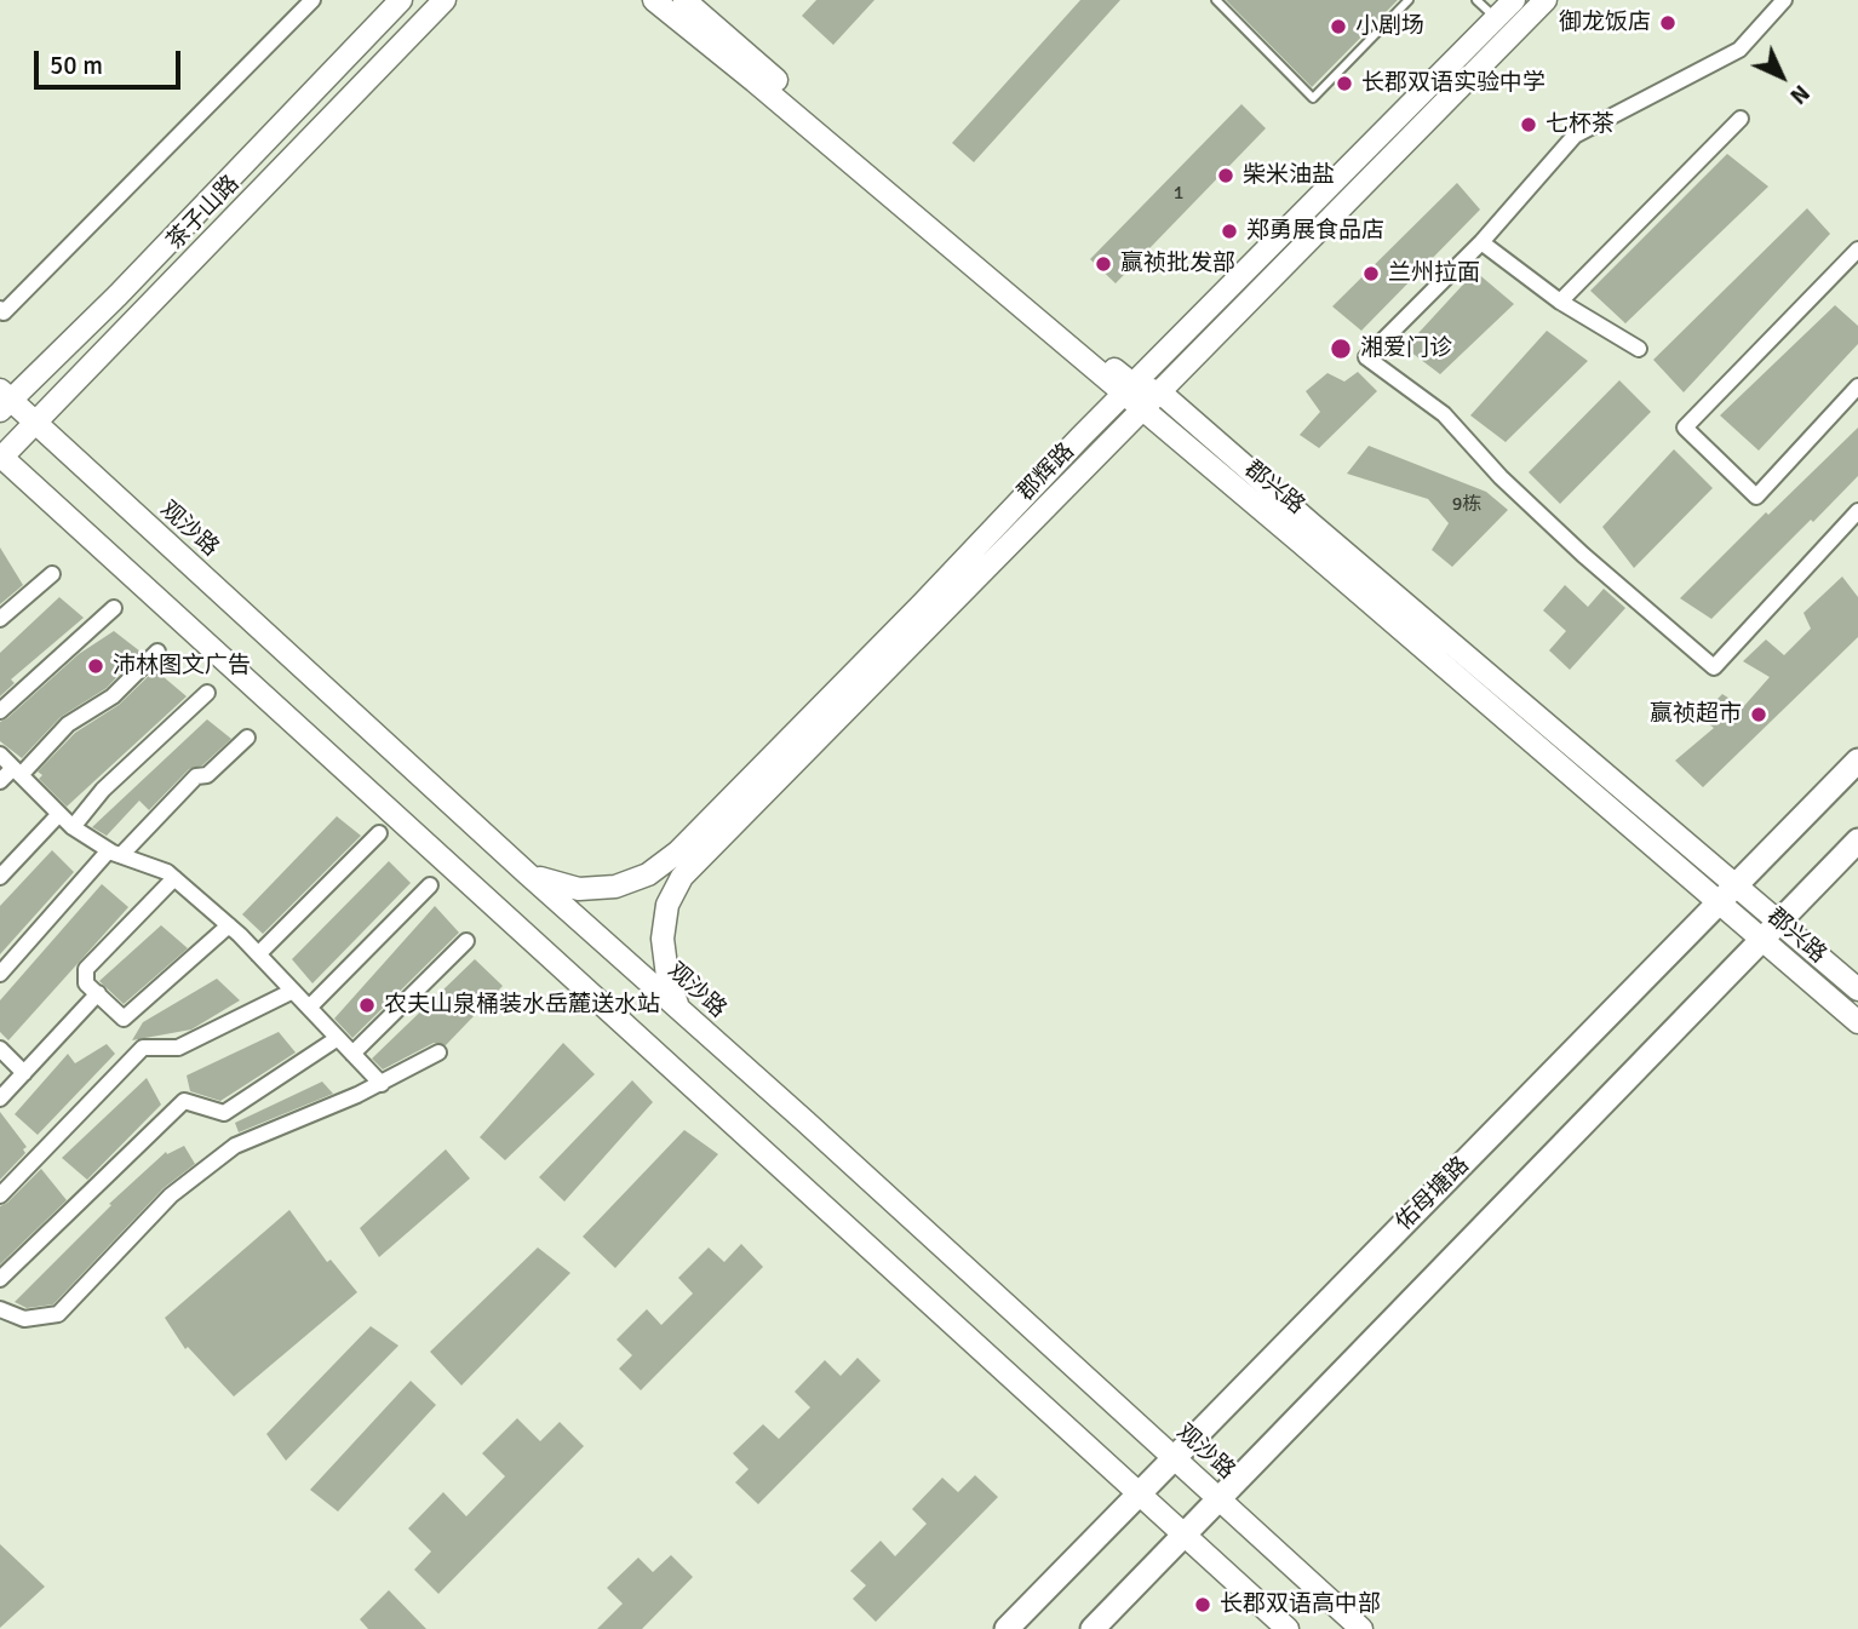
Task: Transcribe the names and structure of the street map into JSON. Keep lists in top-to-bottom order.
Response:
{
  "streets": {
    "main road": [
      "茶子山路",
      "郡辉路",
      "郡兴路",
      "观沙路",
      "佑母塘路"
    ]
  },
  "crossings": [
    ["茶子山路", "观沙路"],
    ["郡辉路", "郡兴路"],
    ["郡辉路", "观沙路"],
    ["郡兴路", "佑母塘路"],
    ["观沙路", "佑母塘路"]
  ],
  "places": [
    "御龙饭店",
    "小剧场",
    "长郡双语实验中学",
    "七杯茶",
    "柴米油盐",
    "郑勇展食品店",
    "赢祯批发部",
    "兰州拉面",
    "湘爱门诊",
    "沛林图文广告",
    "赢祯超市",
    "农夫山泉桶装水岳麓送水站",
    "长郡双语高中部"
  ],
  "house_numbers": ["1", "9栋"],
  "scale_bar": "50 m",
  "north": "bottom right"
}
